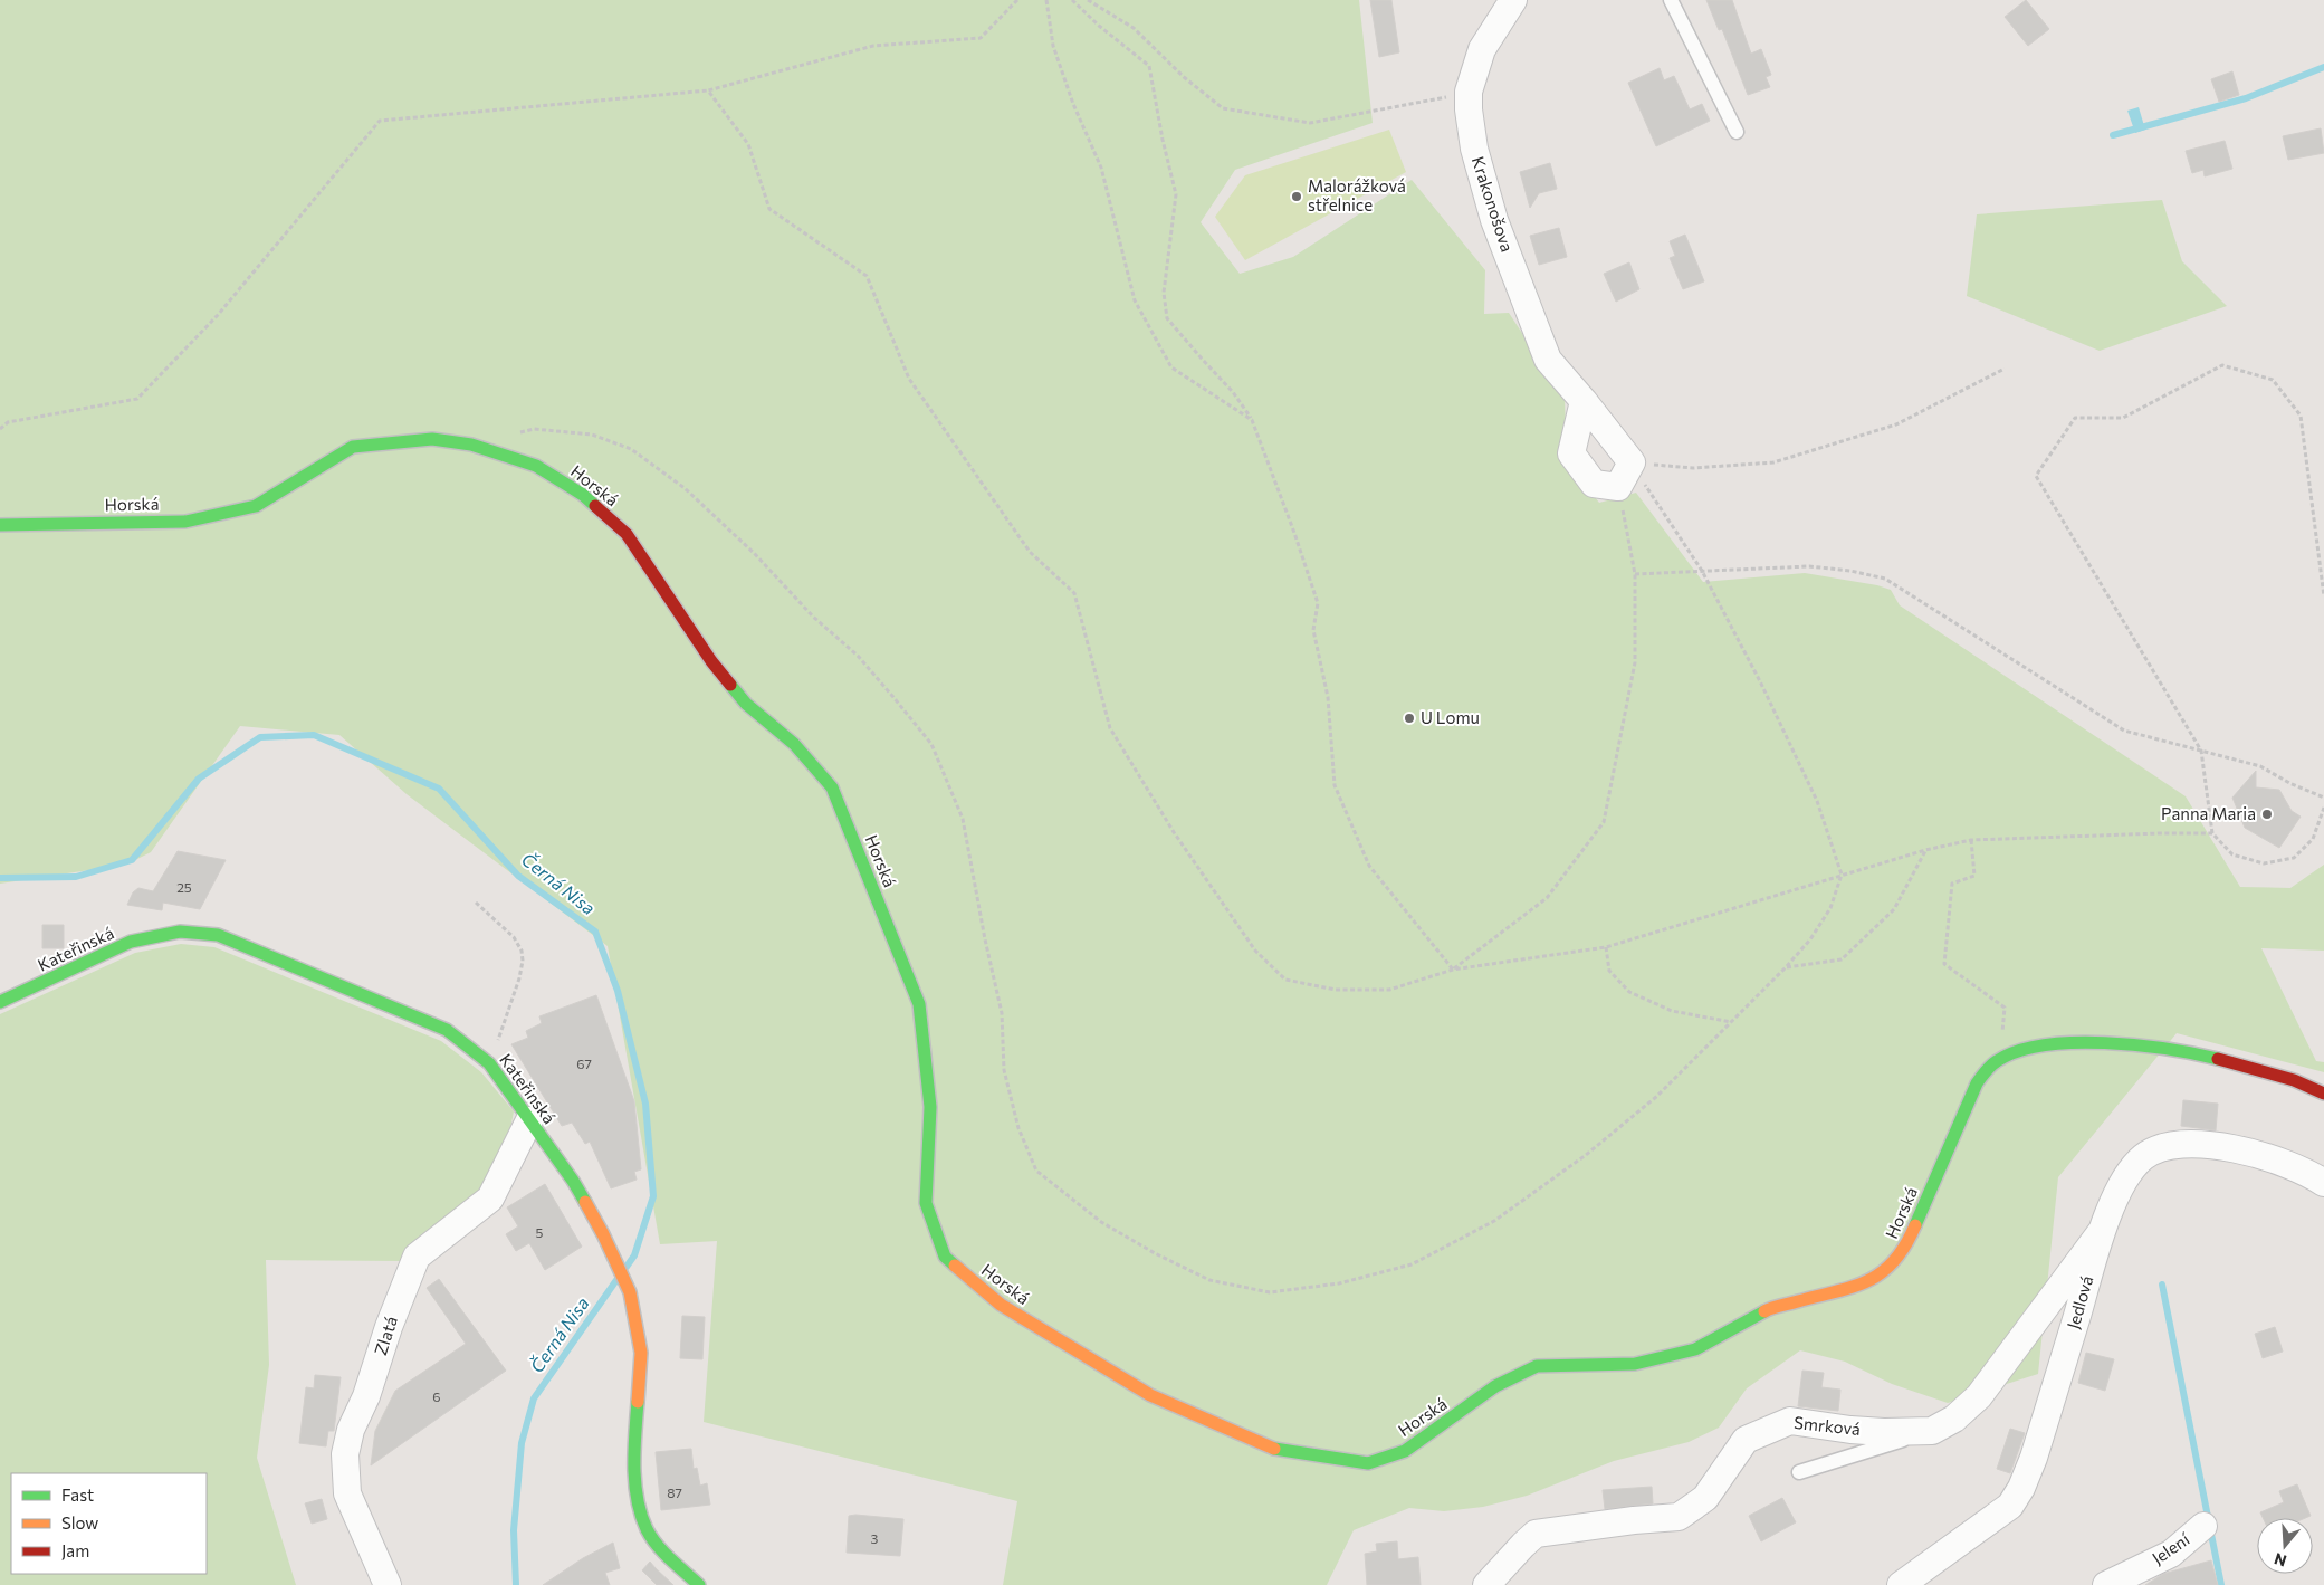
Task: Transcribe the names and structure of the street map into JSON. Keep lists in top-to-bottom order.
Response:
{
  "streets": {
    "street": [
      "Krakonošova",
      "Horská",
      "Kateřinská",
      "Jedlová",
      "Zlatá",
      "Smrková",
      "Jelení"
    ]
  },
  "crossings": [
    ["Kateřinská", "Zlatá"],
    ["Jedlová", "Smrková"]
  ],
  "water": ["Černá Nisa"],
  "places": ["Malorážková střelnice", "U Lomu", "Panna Maria"],
  "house_numbers": [
    "25",
    "67",
    "5",
    "6",
    "87",
    "3"
  ],
  "legend": ["Fast", "Slow", "Jam"],
  "north": "bottom"
}
